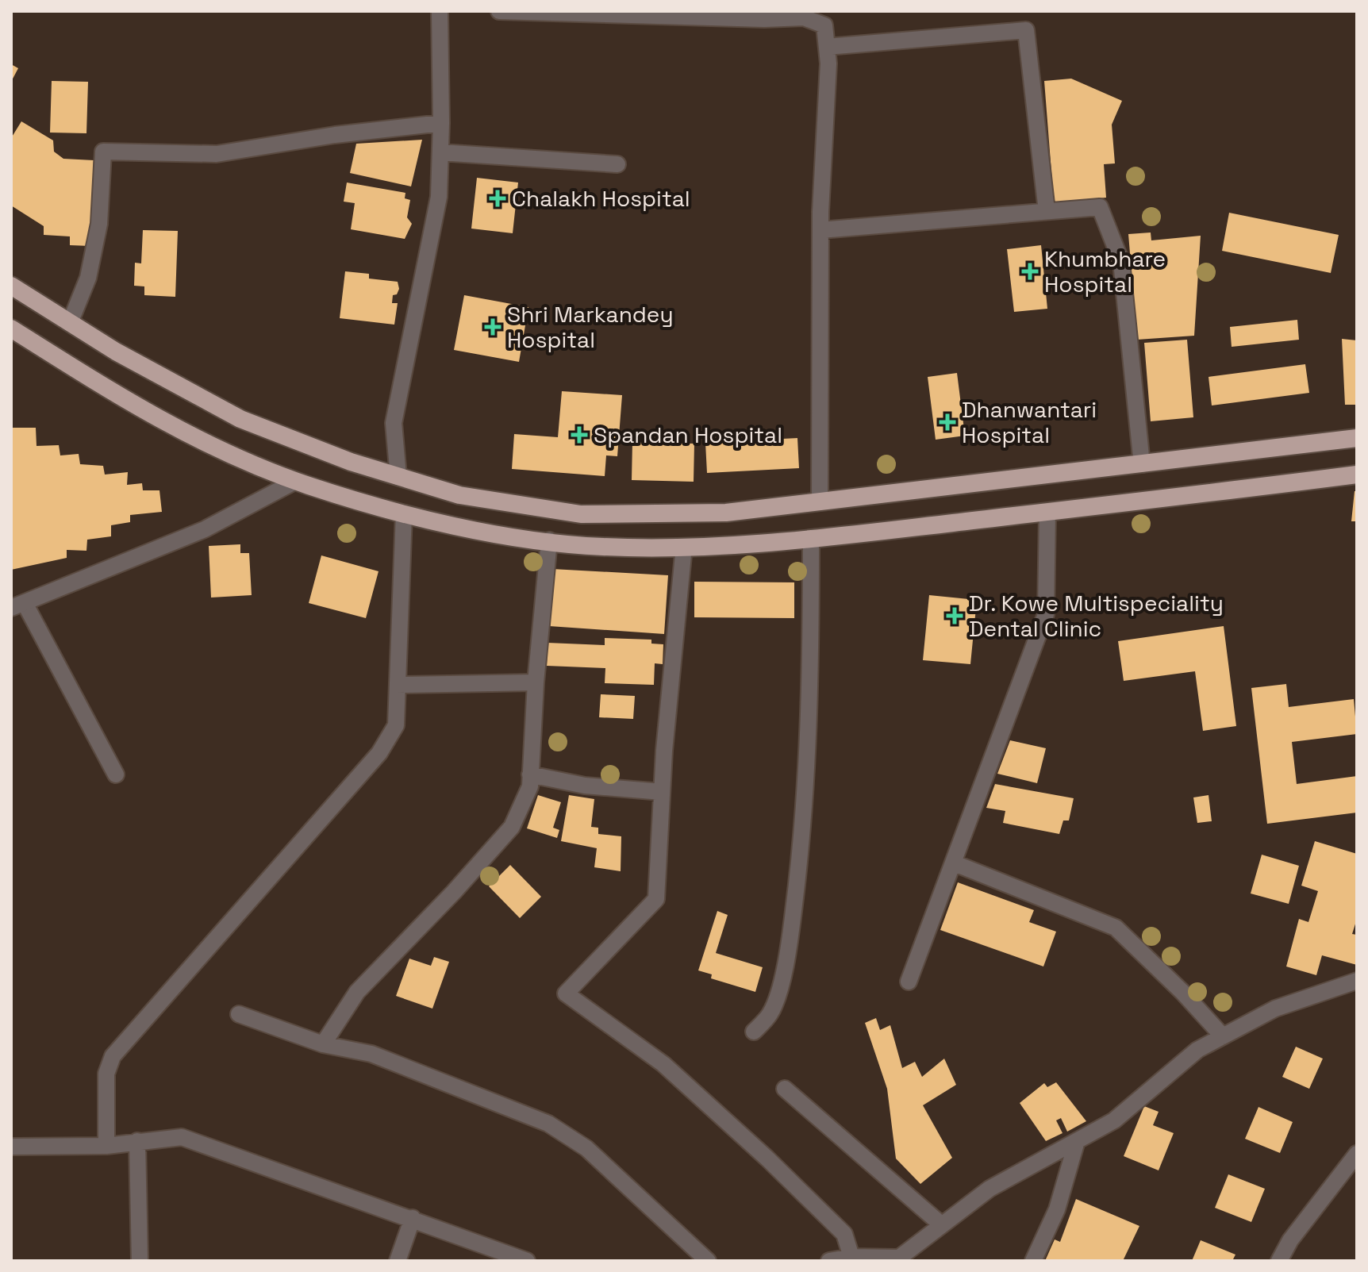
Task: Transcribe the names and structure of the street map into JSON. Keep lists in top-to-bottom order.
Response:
{
  "places": {
    "health": [
      "Chalakh Hospital",
      "Khumbhare Hospital",
      "Shri Markandey Hospital",
      "Dhanwantari Hospital",
      "Spandan Hospital",
      "Dr. Kowe Multispeciality Dental Clinic"
    ]
  }
}
